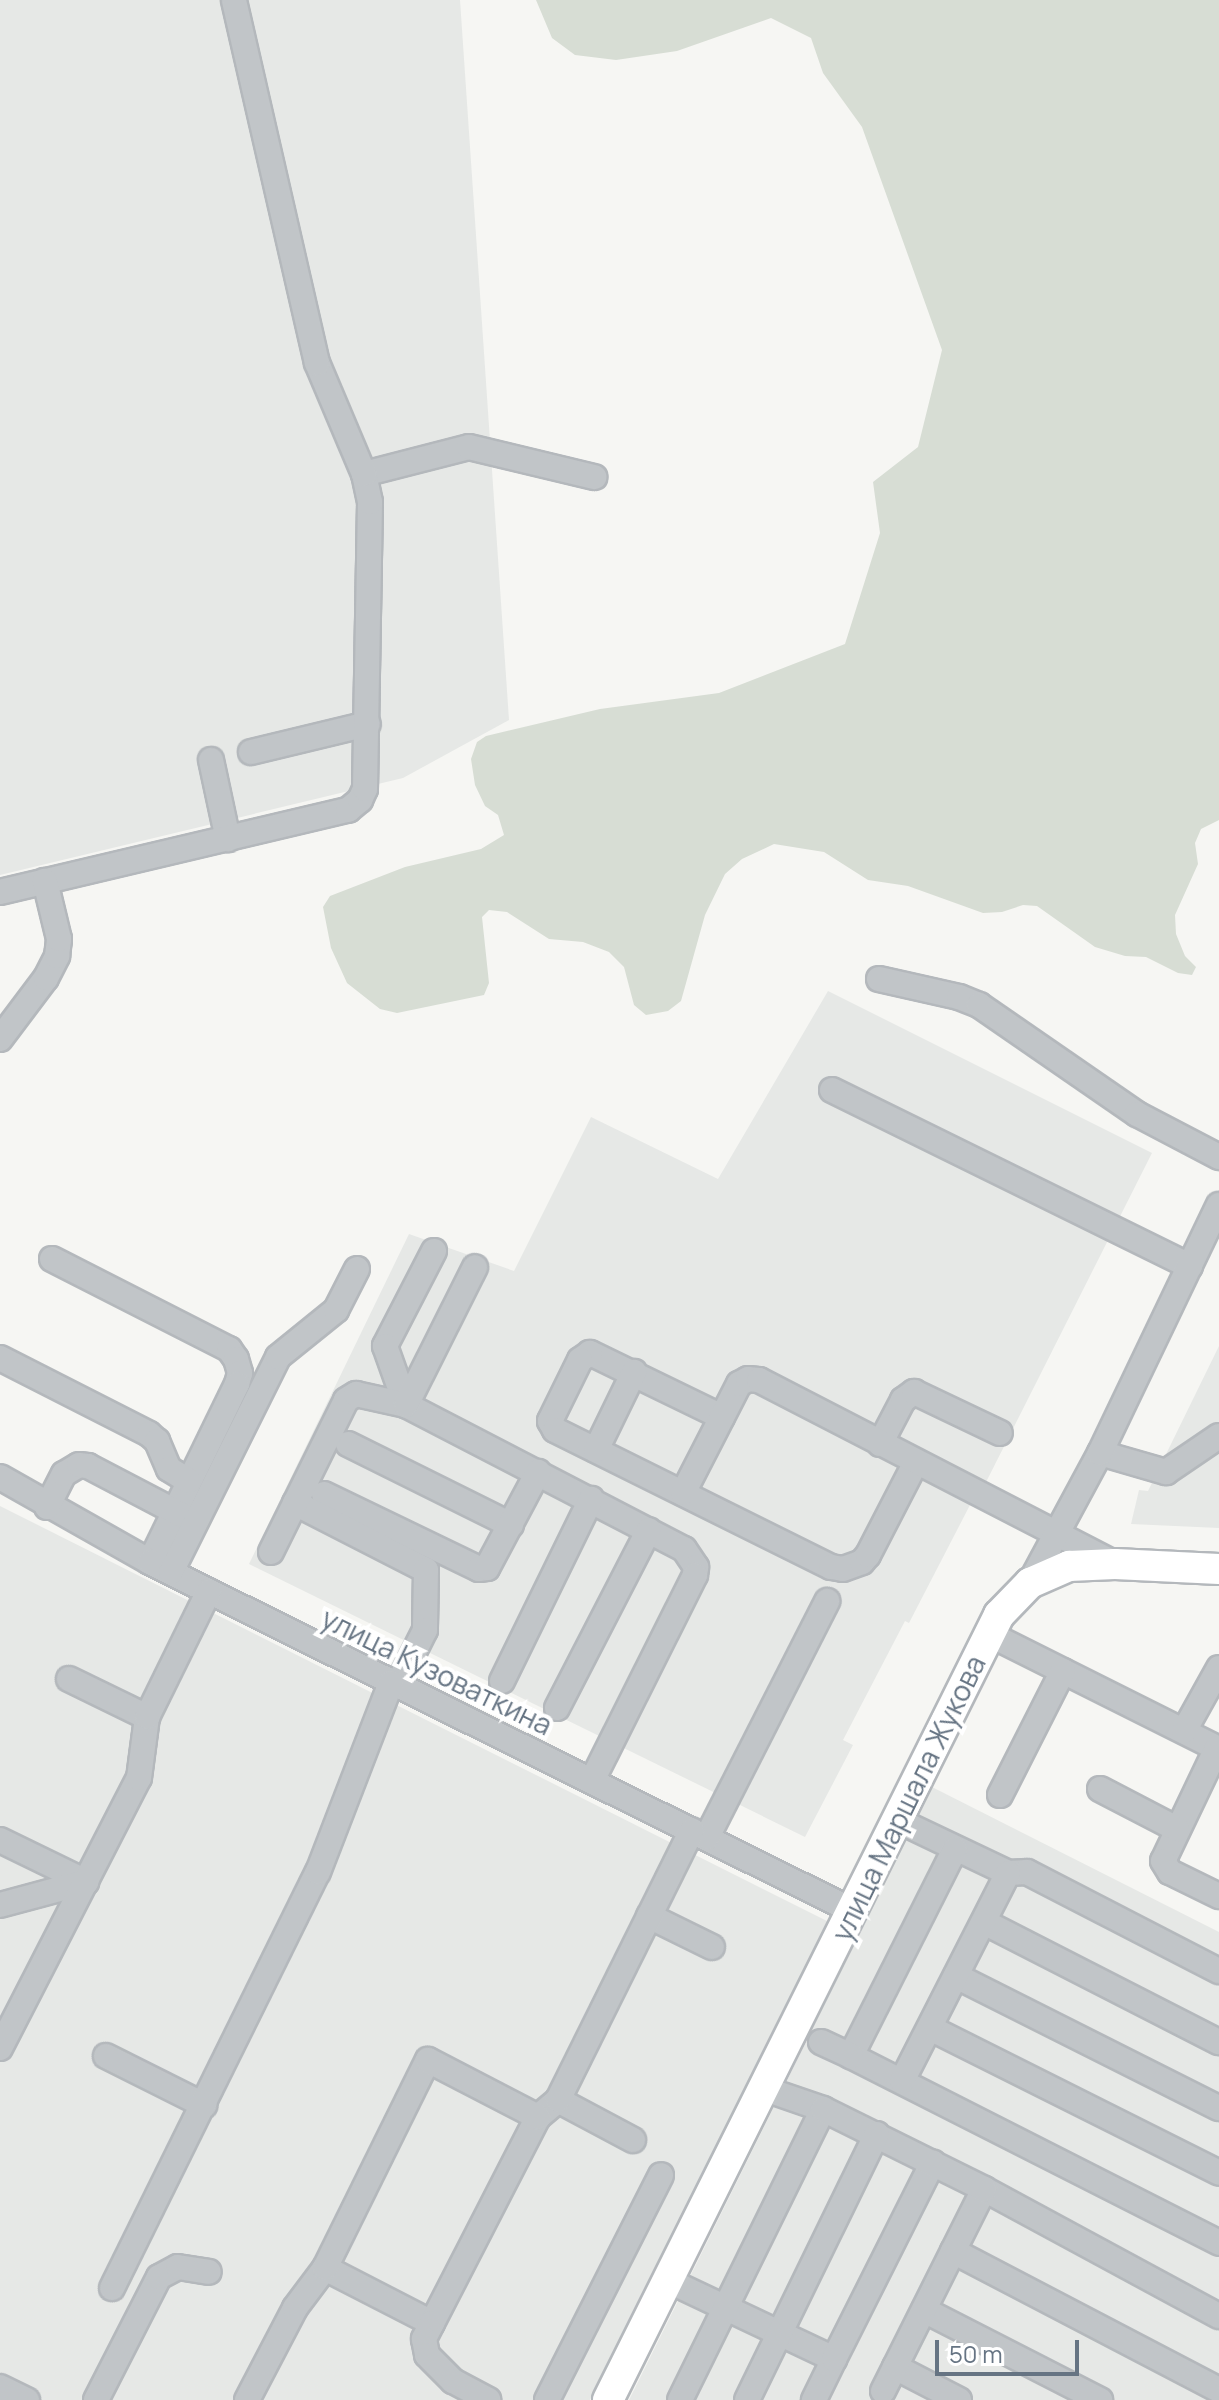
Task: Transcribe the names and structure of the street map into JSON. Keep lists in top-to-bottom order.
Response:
{
  "streets": {
    "main road": ["улица Маршала Жукова"],
    "street": ["улица Кузоваткина"]
  },
  "crossings": [
    ["улица Кузоваткина", "улица Маршала Жукова"]
  ],
  "scale_bar": "50 m"
}
